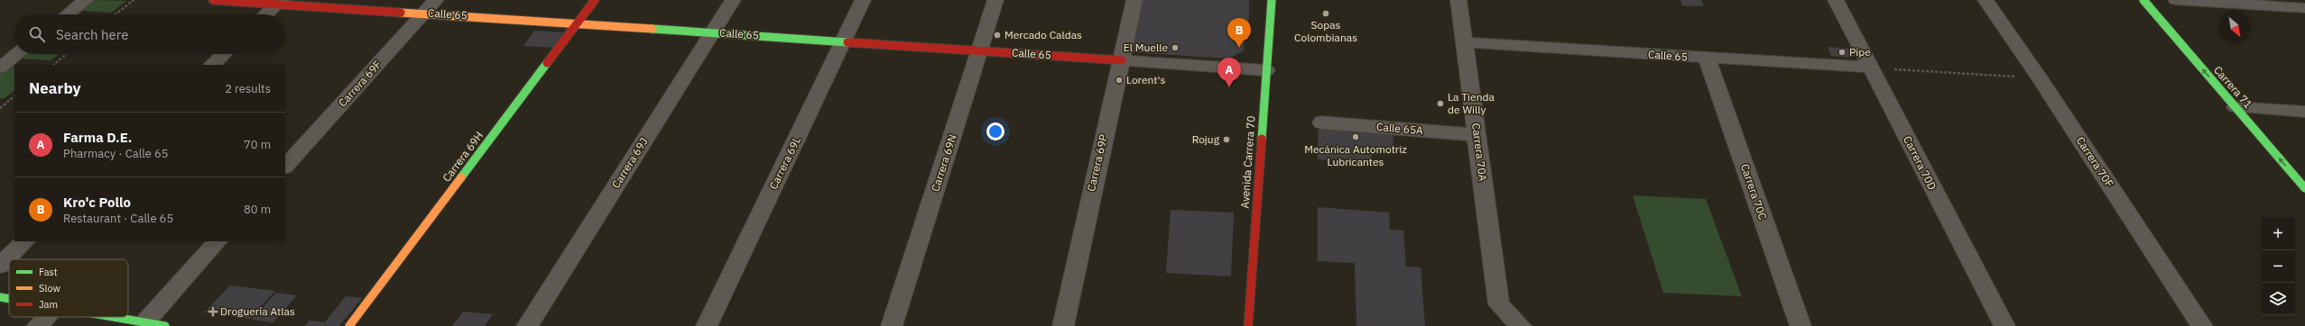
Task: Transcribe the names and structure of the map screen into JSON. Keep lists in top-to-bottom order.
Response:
{
  "streets": {
    "street": [
      "Calle 65",
      "Carrera 69F",
      "Carrera 71",
      "Calle 65A",
      "Carrera 70A",
      "Carrera 69H",
      "Avenida Carrera 70",
      "Carrera 70F",
      "Carrera 69J",
      "Carrera 69L",
      "Carrera 69N",
      "Carrera 69P",
      "Carrera 70D",
      "Carrera 70C"
    ]
  },
  "crossings": [
    ["Calle 65", "Carrera 69F"],
    ["Calle 65", "Carrera 70A"],
    ["Calle 65", "Carrera 69H"],
    ["Calle 65", "Avenida Carrera 70"],
    ["Calle 65", "Carrera 69J"],
    ["Calle 65", "Carrera 69L"],
    ["Calle 65", "Carrera 69N"],
    ["Calle 65", "Carrera 69P"],
    ["Calle 65", "Carrera 70D"],
    ["Calle 65", "Carrera 70C"],
    ["Calle 65A", "Carrera 70A"]
  ],
  "one_way": ["Carrera 71"],
  "places": {
    "other": [
      "Sopas Colombianas",
      "Mercado Caldas",
      "El Muelle",
      "Pipe",
      "Lorent's",
      "La Tienda de Willy",
      "Mecánica Automotriz Lubricantes",
      "Rojug"
    ],
    "health": ["Droguería Atlas"]
  },
  "legend": ["Fast", "Slow", "Jam"],
  "north": "bottom right",
  "page": {
    "search": "Search here",
    "pins": ["B", "A"],
    "heading": ["Nearby", "2 results"],
    "list": [
      {
        "mark": "A",
        "name": "Farma D.E.",
        "note": "Pharmacy · Calle 65",
        "value": "70 m"
      },
      {
        "mark": "B",
        "name": "Kro'c Pollo",
        "note": "Restaurant · Calle 65",
        "value": "80 m"
      }
    ],
    "map_buttons": ["+", "−"]
  }
}
